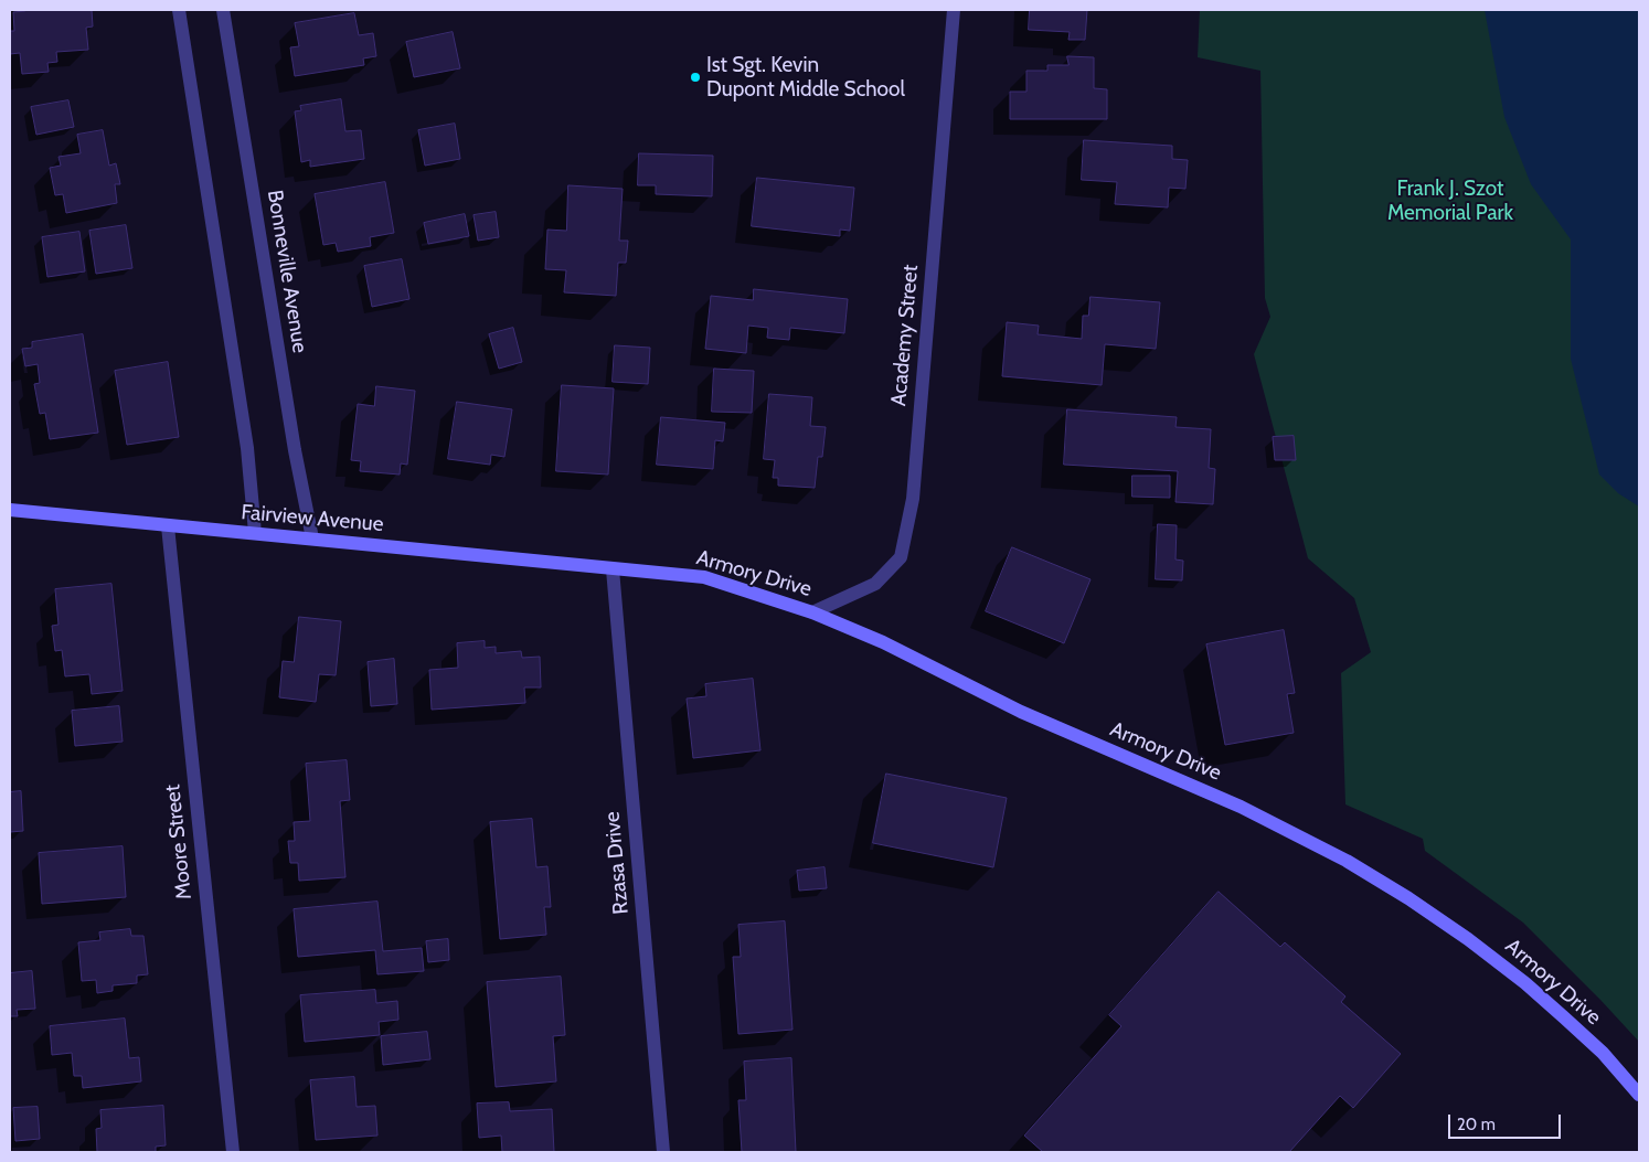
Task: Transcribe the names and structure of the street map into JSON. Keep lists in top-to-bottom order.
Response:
{
  "streets": {
    "main road": ["Fairview Avenue", "Armory Drive"],
    "street": [
      "Bonneville Avenue",
      "Academy Street",
      "Moore Street",
      "Rzasa Drive"
    ]
  },
  "crossings": [
    ["Bonneville Avenue", "Fairview Avenue"],
    ["Academy Street", "Armory Drive"],
    ["Fairview Avenue", "Armory Drive"],
    ["Fairview Avenue", "Moore Street"],
    ["Fairview Avenue", "Rzasa Drive"],
    ["Armory Drive", "Rzasa Drive"]
  ],
  "parks": ["Frank J. Szot Memorial Park"],
  "places": ["Ist Sgt. Kevin Dupont Middle School"],
  "scale_bar": "20 m"
}
